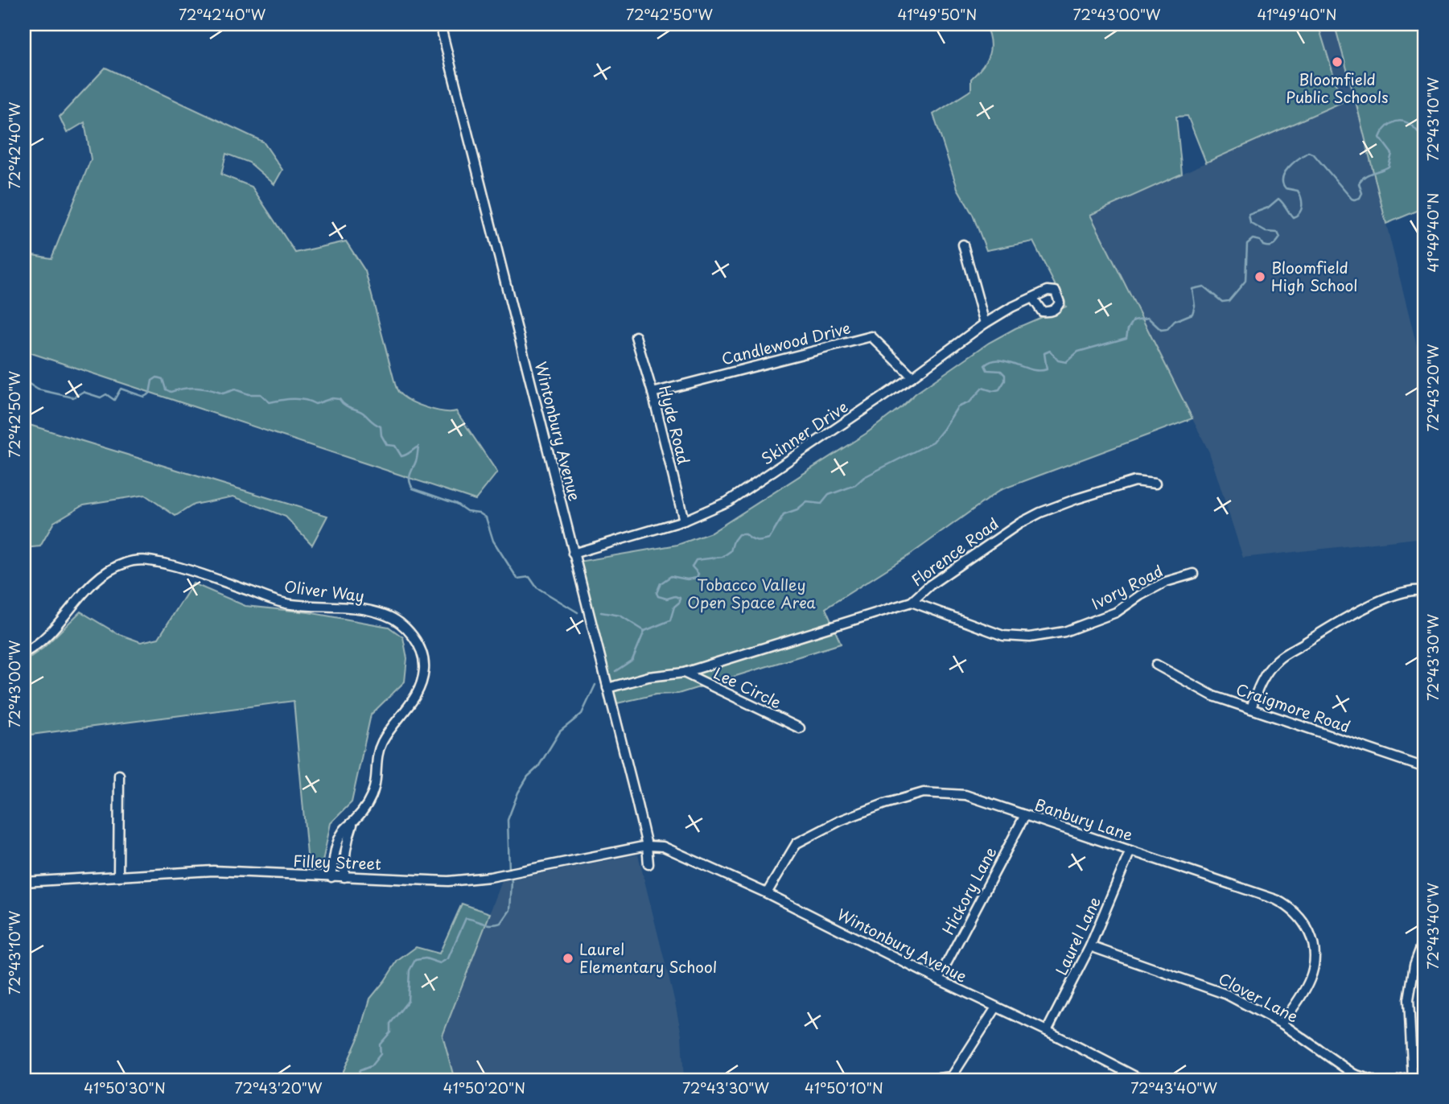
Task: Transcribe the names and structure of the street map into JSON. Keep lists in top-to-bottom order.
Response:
{
  "streets": {
    "street": [
      "Candlewood Drive",
      "Hyde Road",
      "Wintonbury Avenue",
      "Skinner Drive",
      "Florence Road",
      "Ivory Road",
      "Oliver Way",
      "Lee Circle",
      "Craigmore Road",
      "Banbury Lane",
      "Filley Street",
      "Hickory Lane",
      "Laurel Lane",
      "Clover Lane"
    ]
  },
  "crossings": [
    ["Candlewood Drive", "Hyde Road"],
    ["Candlewood Drive", "Skinner Drive"],
    ["Hyde Road", "Skinner Drive"],
    ["Wintonbury Avenue", "Skinner Drive"],
    ["Wintonbury Avenue", "Florence Road"],
    ["Wintonbury Avenue", "Banbury Lane"],
    ["Wintonbury Avenue", "Filley Street"],
    ["Wintonbury Avenue", "Hickory Lane"],
    ["Wintonbury Avenue", "Laurel Lane"],
    ["Florence Road", "Ivory Road"],
    ["Florence Road", "Lee Circle"],
    ["Oliver Way", "Filley Street"],
    ["Banbury Lane", "Hickory Lane"],
    ["Banbury Lane", "Laurel Lane"],
    ["Banbury Lane", "Clover Lane"],
    ["Laurel Lane", "Clover Lane"]
  ],
  "parks": ["Tobacco Valley Open Space Area"],
  "places": ["Bloomfield Public Schools", "Bloomfield High School", "Laurel Elementary School"],
  "coordinates": [
    "72°42'40\"W",
    "72°42'50\"W",
    "41°49'50\"N",
    "72°43'00\"W",
    "41°49'40\"N",
    "72°43'10\"W",
    "72°43'20\"W",
    "72°43'30\"W",
    "72°43'40\"W",
    "41°50'30\"N",
    "41°50'20\"N",
    "41°50'10\"N"
  ]
}
